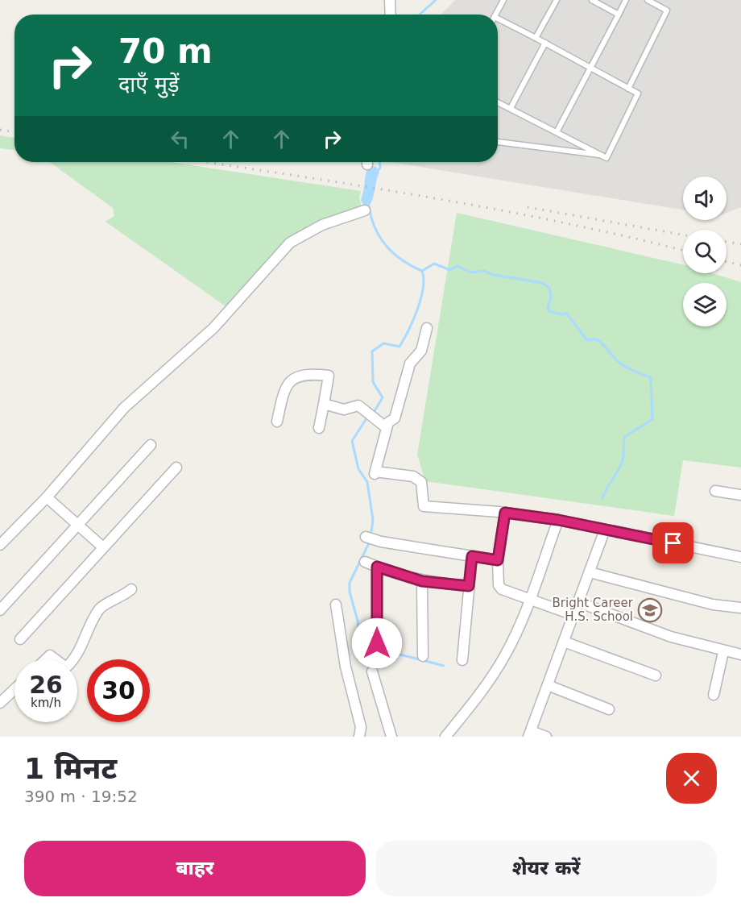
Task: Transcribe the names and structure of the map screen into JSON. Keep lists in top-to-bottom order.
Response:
{
  "places": {
    "school or university": ["Bright Career H.S. School"]
  },
  "page": {
    "turn": ["70 m", "दाएँ मुड़ें"],
    "speed": "26 km/h",
    "limit": "30",
    "heading": ["1 मिनट", "390 m · 19:52"],
    "buttons": ["बाहर", "शेयर करें"]
  }
}
